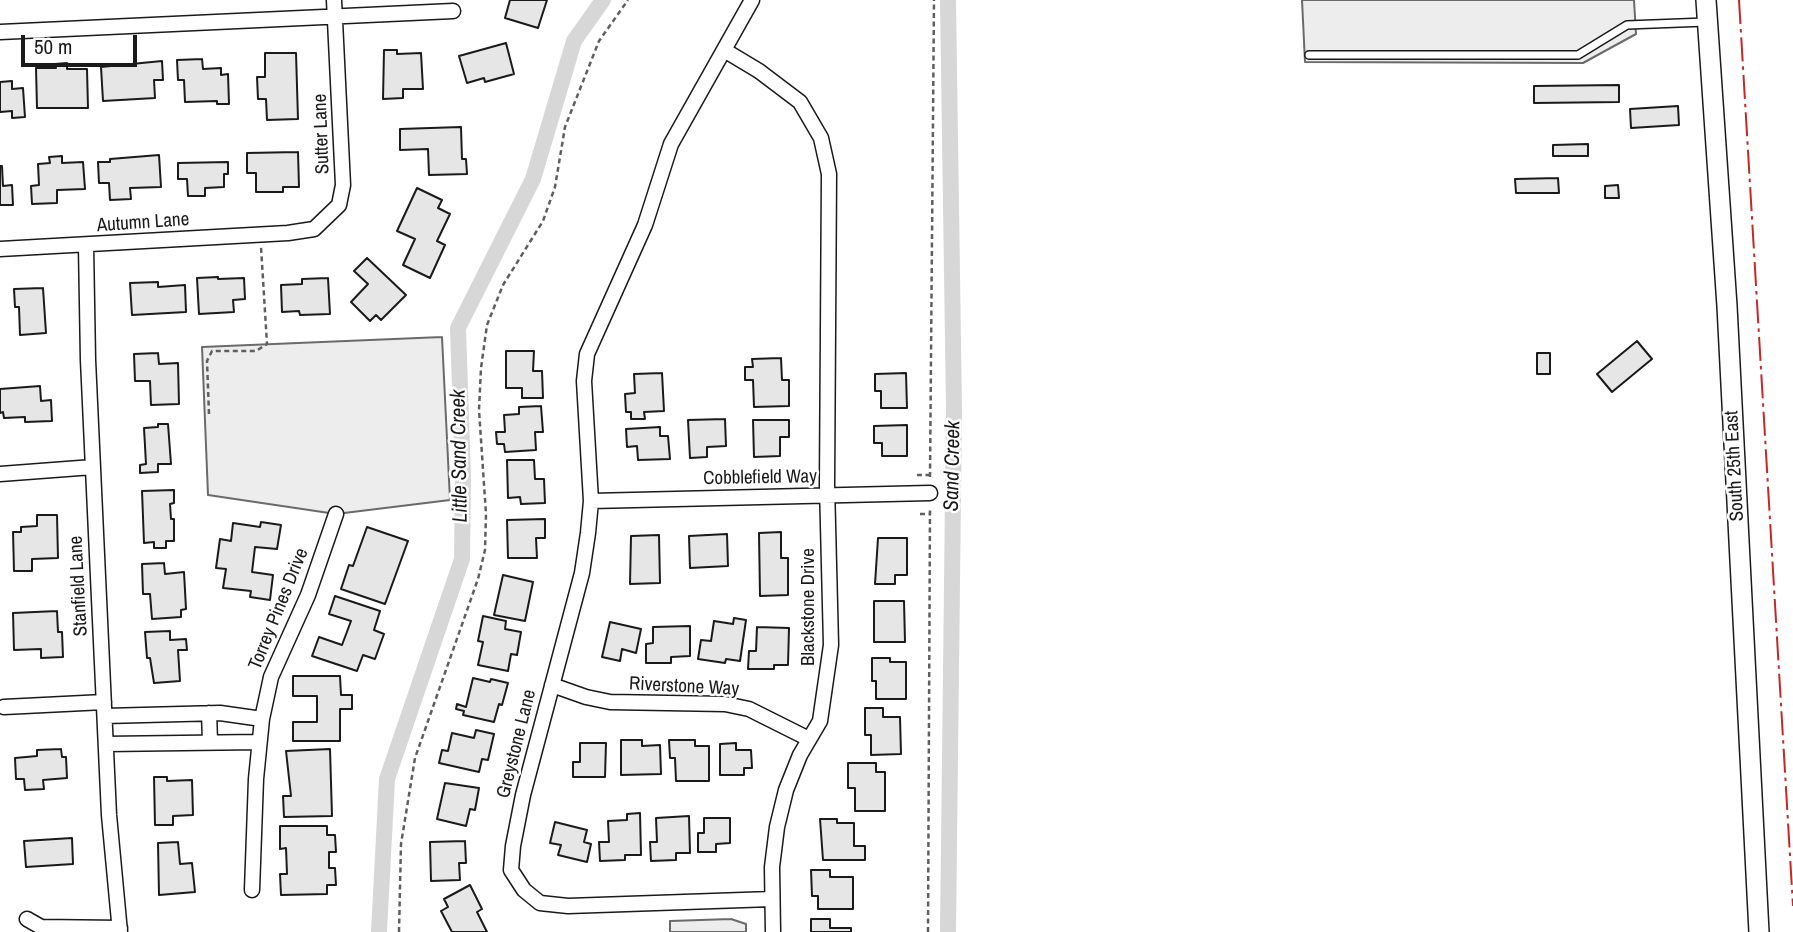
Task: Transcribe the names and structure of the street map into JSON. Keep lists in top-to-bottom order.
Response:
{
  "streets": {
    "main road": ["South 25th East"],
    "street": [
      "Sutter Lane",
      "Autumn Lane",
      "Cobblefield Way",
      "Stanfield Lane",
      "Blackstone Drive",
      "Torrey Pines Drive",
      "Riverstone Way",
      "Greystone Lane"
    ]
  },
  "crossings": [
    ["Sutter Lane", "Autumn Lane"],
    ["Autumn Lane", "Stanfield Lane"],
    ["Cobblefield Way", "Blackstone Drive"],
    ["Cobblefield Way", "Greystone Lane"],
    ["Blackstone Drive", "Riverstone Way"],
    ["Blackstone Drive", "Greystone Lane"],
    ["Riverstone Way", "Greystone Lane"]
  ],
  "water": ["Little Sand Creek", "Sand Creek"],
  "scale_bar": "50 m"
}
